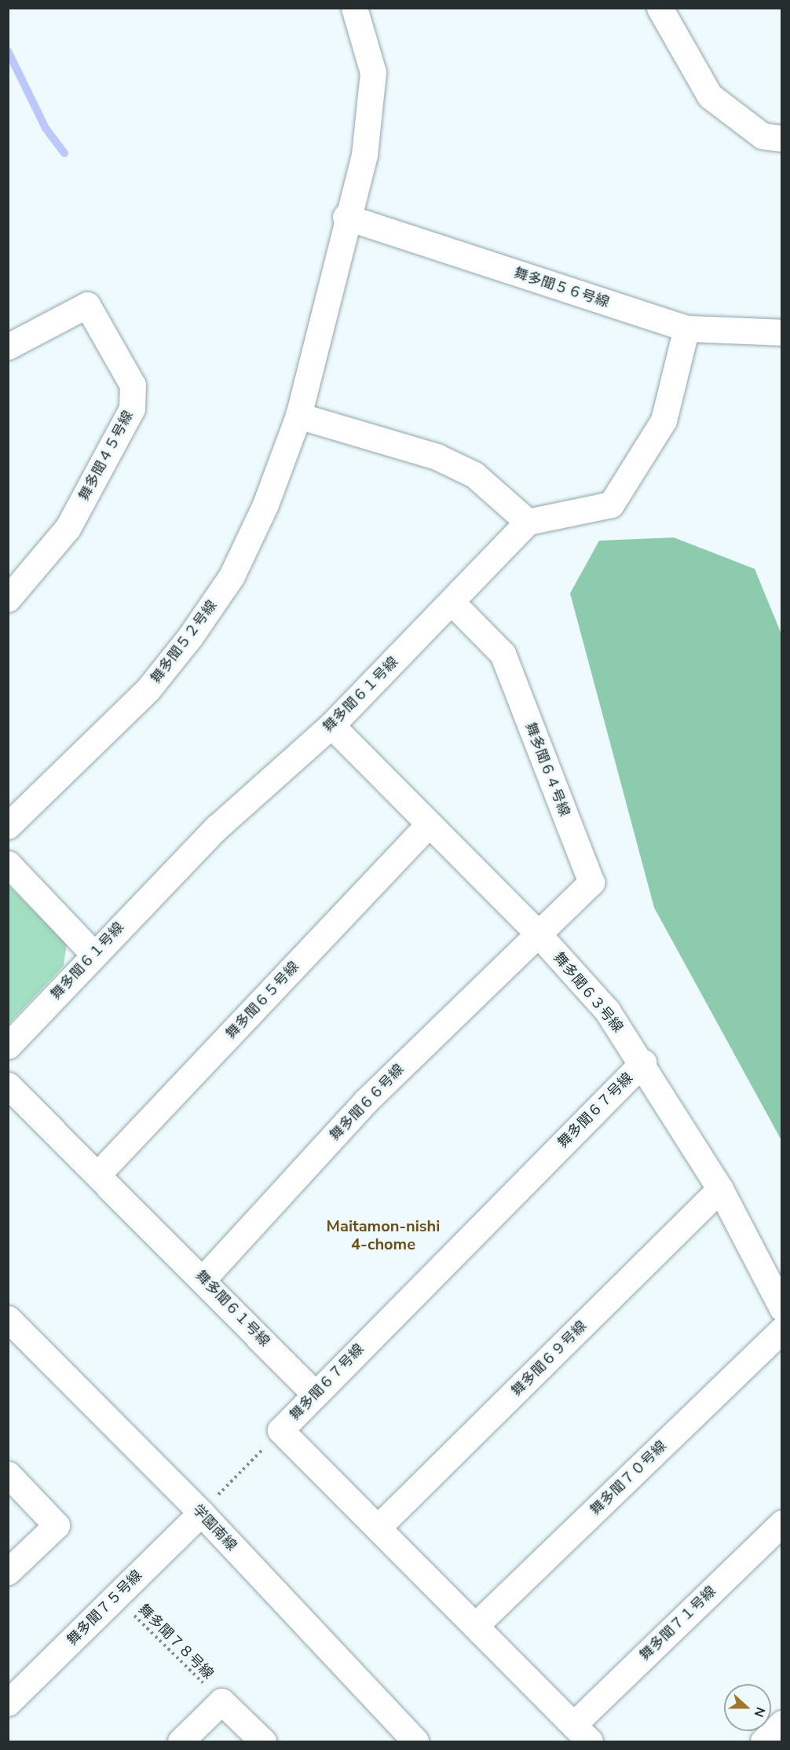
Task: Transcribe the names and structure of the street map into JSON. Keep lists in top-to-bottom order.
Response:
{
  "streets": {
    "street": [
      "舞多聞５６号線",
      "舞多聞４５号線",
      "舞多聞５２号線",
      "舞多聞６１号線",
      "舞多聞６４号線",
      "舞多聞６３号線",
      "舞多聞６５号線",
      "舞多聞６６号線",
      "舞多聞６７号線",
      "舞多聞６９号線",
      "舞多聞７０号線",
      "学園南線",
      "舞多聞７５号線",
      "舞多聞７１号線"
    ],
    "path": ["舞多聞７８号線"]
  },
  "crossings": [
    ["舞多聞６１号線", "舞多聞６４号線"],
    ["舞多聞６１号線", "舞多聞６３号線"],
    ["舞多聞６１号線", "舞多聞６５号線"],
    ["舞多聞６１号線", "舞多聞６６号線"],
    ["舞多聞６１号線", "舞多聞６７号線"],
    ["舞多聞６４号線", "舞多聞６３号線"],
    ["舞多聞６４号線", "舞多聞６６号線"],
    ["舞多聞６３号線", "舞多聞６５号線"],
    ["舞多聞６３号線", "舞多聞６６号線"],
    ["舞多聞６３号線", "舞多聞６７号線"],
    ["舞多聞６３号線", "舞多聞６９号線"],
    ["舞多聞６７号線", "舞多聞６９号線"],
    ["舞多聞６７号線", "舞多聞７０号線"],
    ["舞多聞６７号線", "舞多聞７１号線"],
    ["学園南線", "舞多聞７５号線"],
    ["舞多聞７５号線", "舞多聞７８号線"]
  ],
  "districts": ["Maitamon-nishi 4-chome"],
  "north": "right"
}
